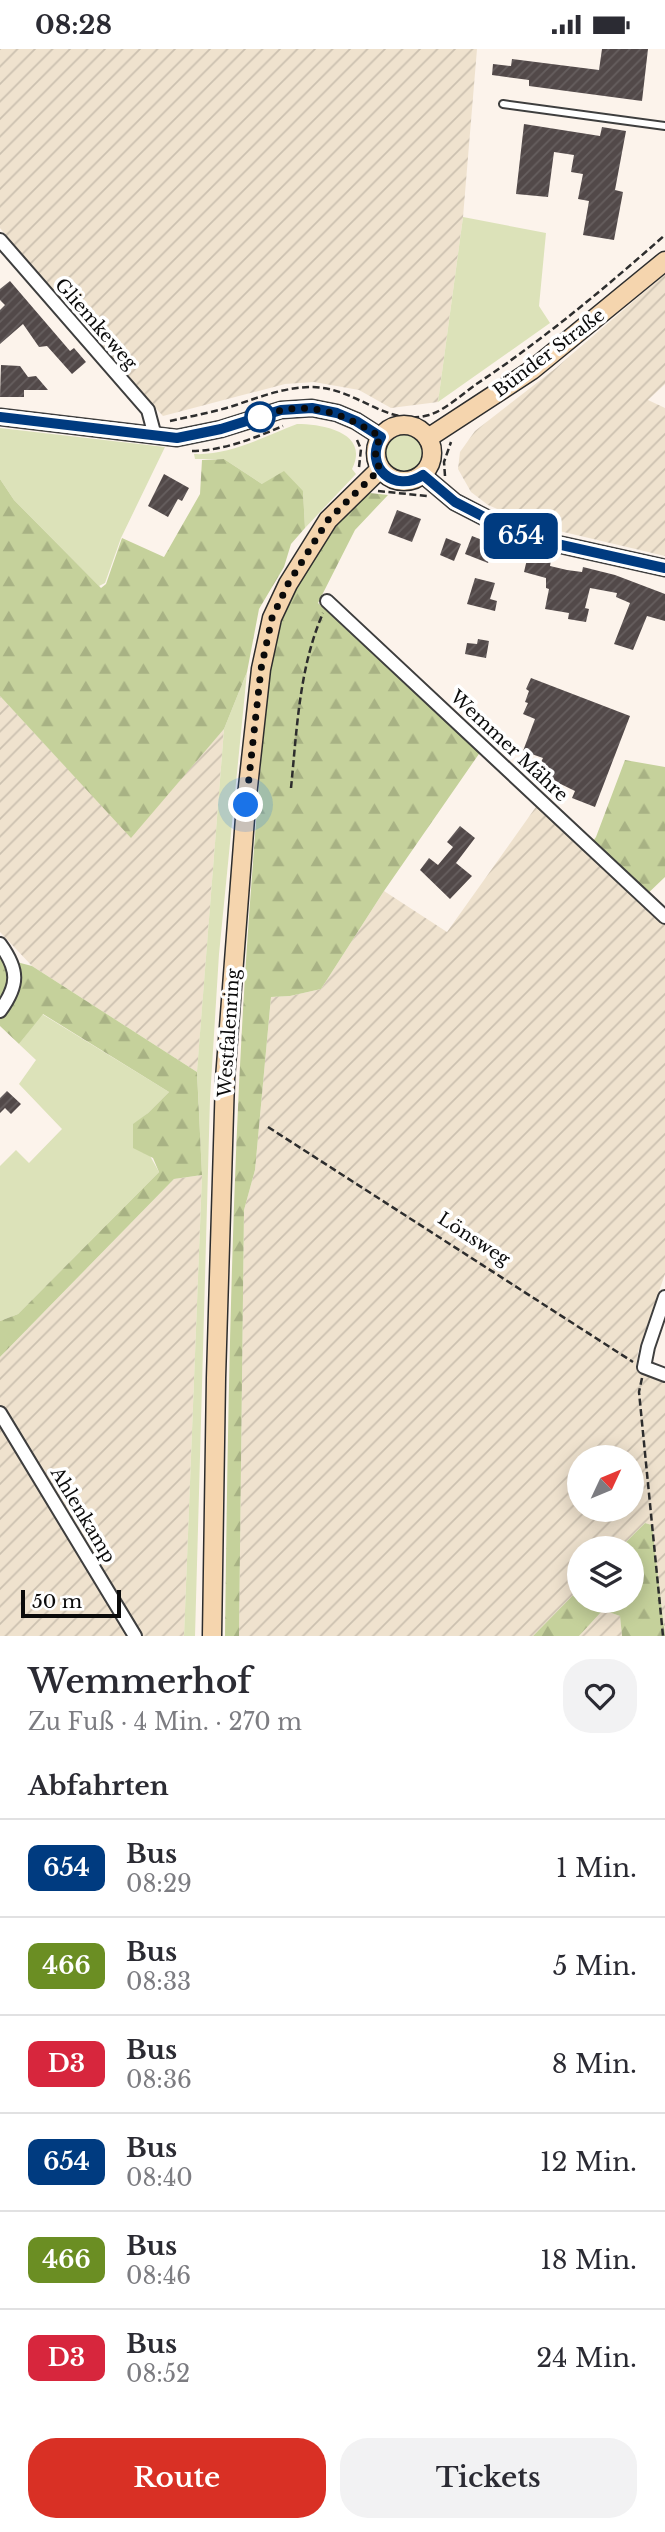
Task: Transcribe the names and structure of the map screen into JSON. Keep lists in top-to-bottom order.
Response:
{
  "streets": {
    "main road": ["Bünder Straße", "Westfalenring"],
    "street": ["Gliemkeweg", "Wemmer Mähre", "Ahlenkamp"],
    "path": ["Lönsweg"]
  },
  "lines": ["bus line 654"],
  "scale_bar": "50 m",
  "north": "top right",
  "page": {
    "status": "08:28",
    "on_map": "654",
    "scale": "50 m",
    "heading": [
      ["Wemmerhof", "Zu Fuß · 4 Min. · 270 m"],
      "Abfahrten"
    ],
    "list": [
      {
        "mark": "654",
        "name": "Bus",
        "note": "08:29",
        "value": "1 Min."
      },
      {
        "mark": "466",
        "name": "Bus",
        "note": "08:33",
        "value": "5 Min."
      },
      {
        "mark": "D3",
        "name": "Bus",
        "note": "08:36",
        "value": "8 Min."
      },
      {
        "mark": "654",
        "name": "Bus",
        "note": "08:40",
        "value": "12 Min."
      },
      {
        "mark": "466",
        "name": "Bus",
        "note": "08:46",
        "value": "18 Min."
      },
      {
        "mark": "D3",
        "name": "Bus",
        "note": "08:52",
        "value": "24 Min."
      }
    ],
    "buttons": ["Route", "Tickets"]
  }
}
